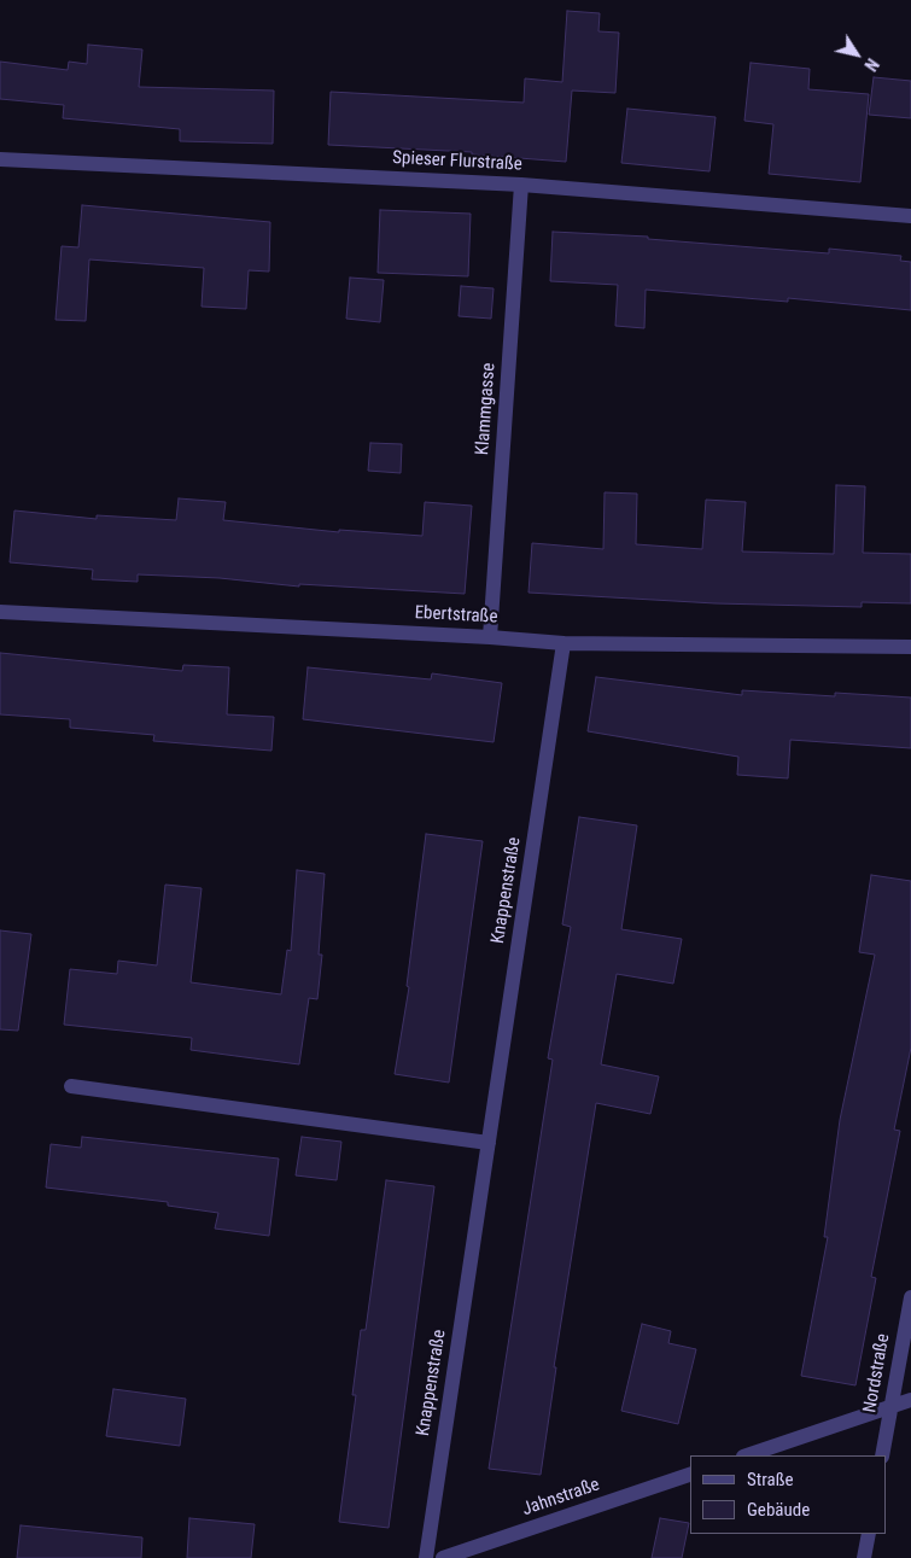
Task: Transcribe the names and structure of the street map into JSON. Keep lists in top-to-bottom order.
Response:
{
  "streets": {
    "street": [
      "Spieser Flurstraße",
      "Klammgasse",
      "Ebertstraße",
      "Knappenstraße",
      "Nordstraße",
      "Jahnstraße"
    ]
  },
  "crossings": [
    ["Spieser Flurstraße", "Klammgasse"],
    ["Klammgasse", "Ebertstraße"],
    ["Ebertstraße", "Knappenstraße"]
  ],
  "legend": ["Straße", "Gebäude"],
  "north": "bottom right"
}
